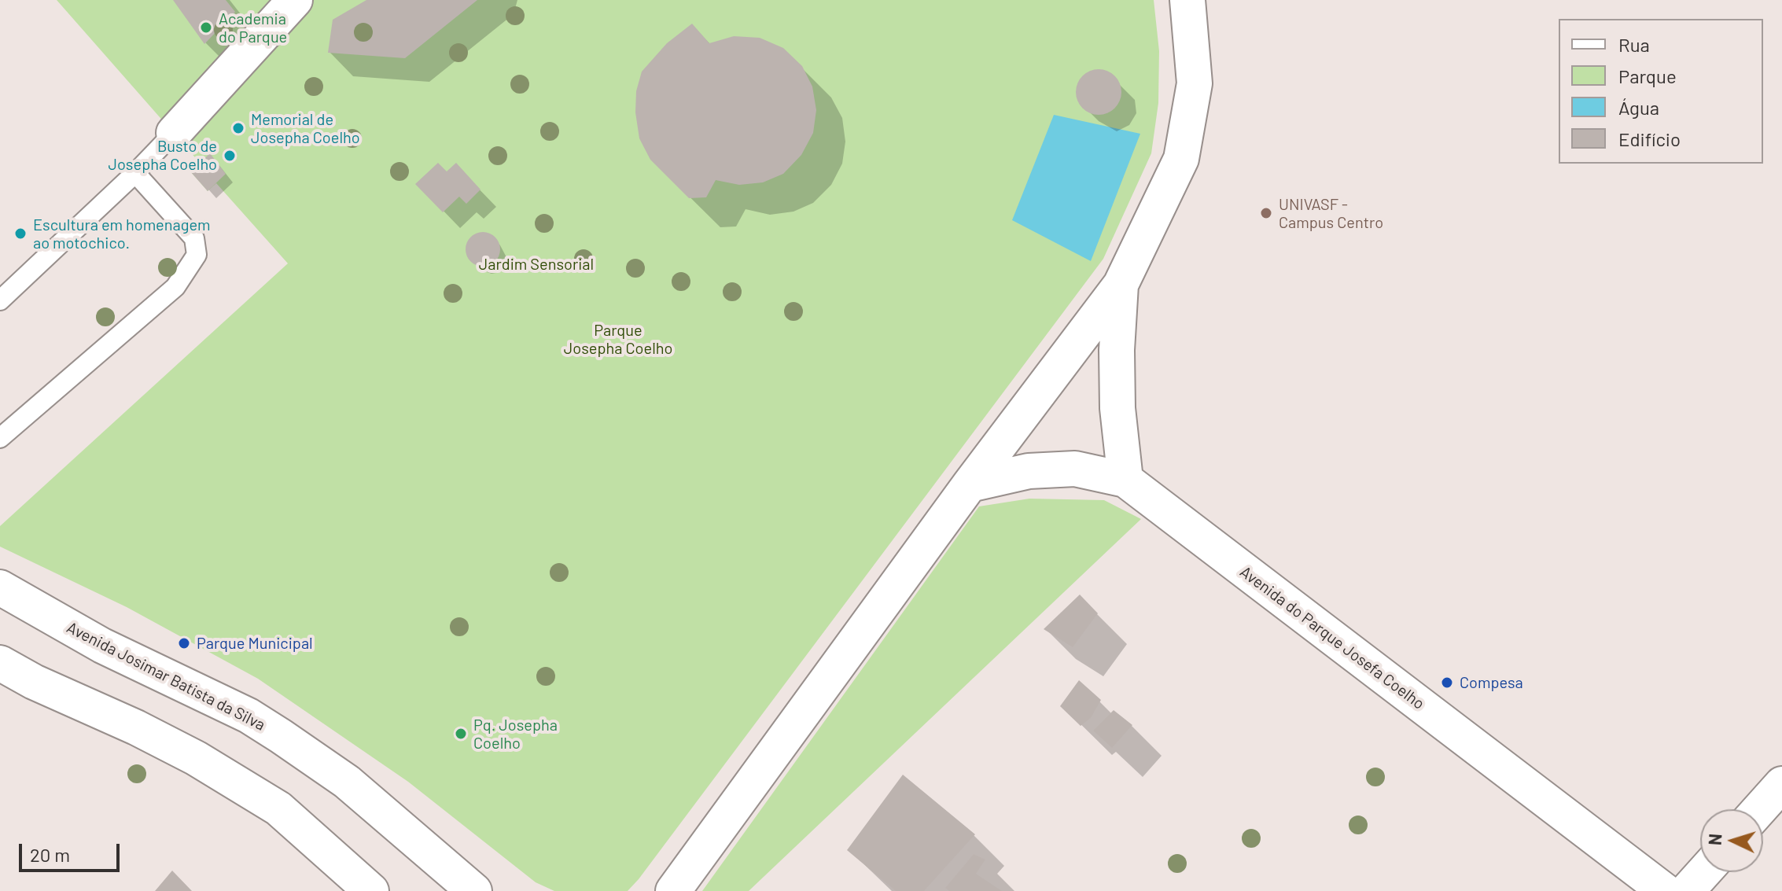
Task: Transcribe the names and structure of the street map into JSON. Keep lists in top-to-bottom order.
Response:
{
  "streets": {
    "main road": ["Avenida do Parque Josefa Coelho", "Avenida Josimar Batista da Silva"]
  },
  "parks": ["Jardim Sensorial", "Parque Josepha Coelho"],
  "places": [
    "Academia do Parque",
    "Memorial de Josepha Coelho",
    "Busto de Josepha Coelho",
    "UNIVASF - Campus Centro",
    "Escultura em homenagem ao motochico.",
    "Parque Municipal",
    "Compesa",
    "Pq. Josepha Coelho"
  ],
  "legend": [
    "Rua",
    "Parque",
    "Água",
    "Edifício"
  ],
  "scale_bar": "20 m",
  "north": "left"
}
